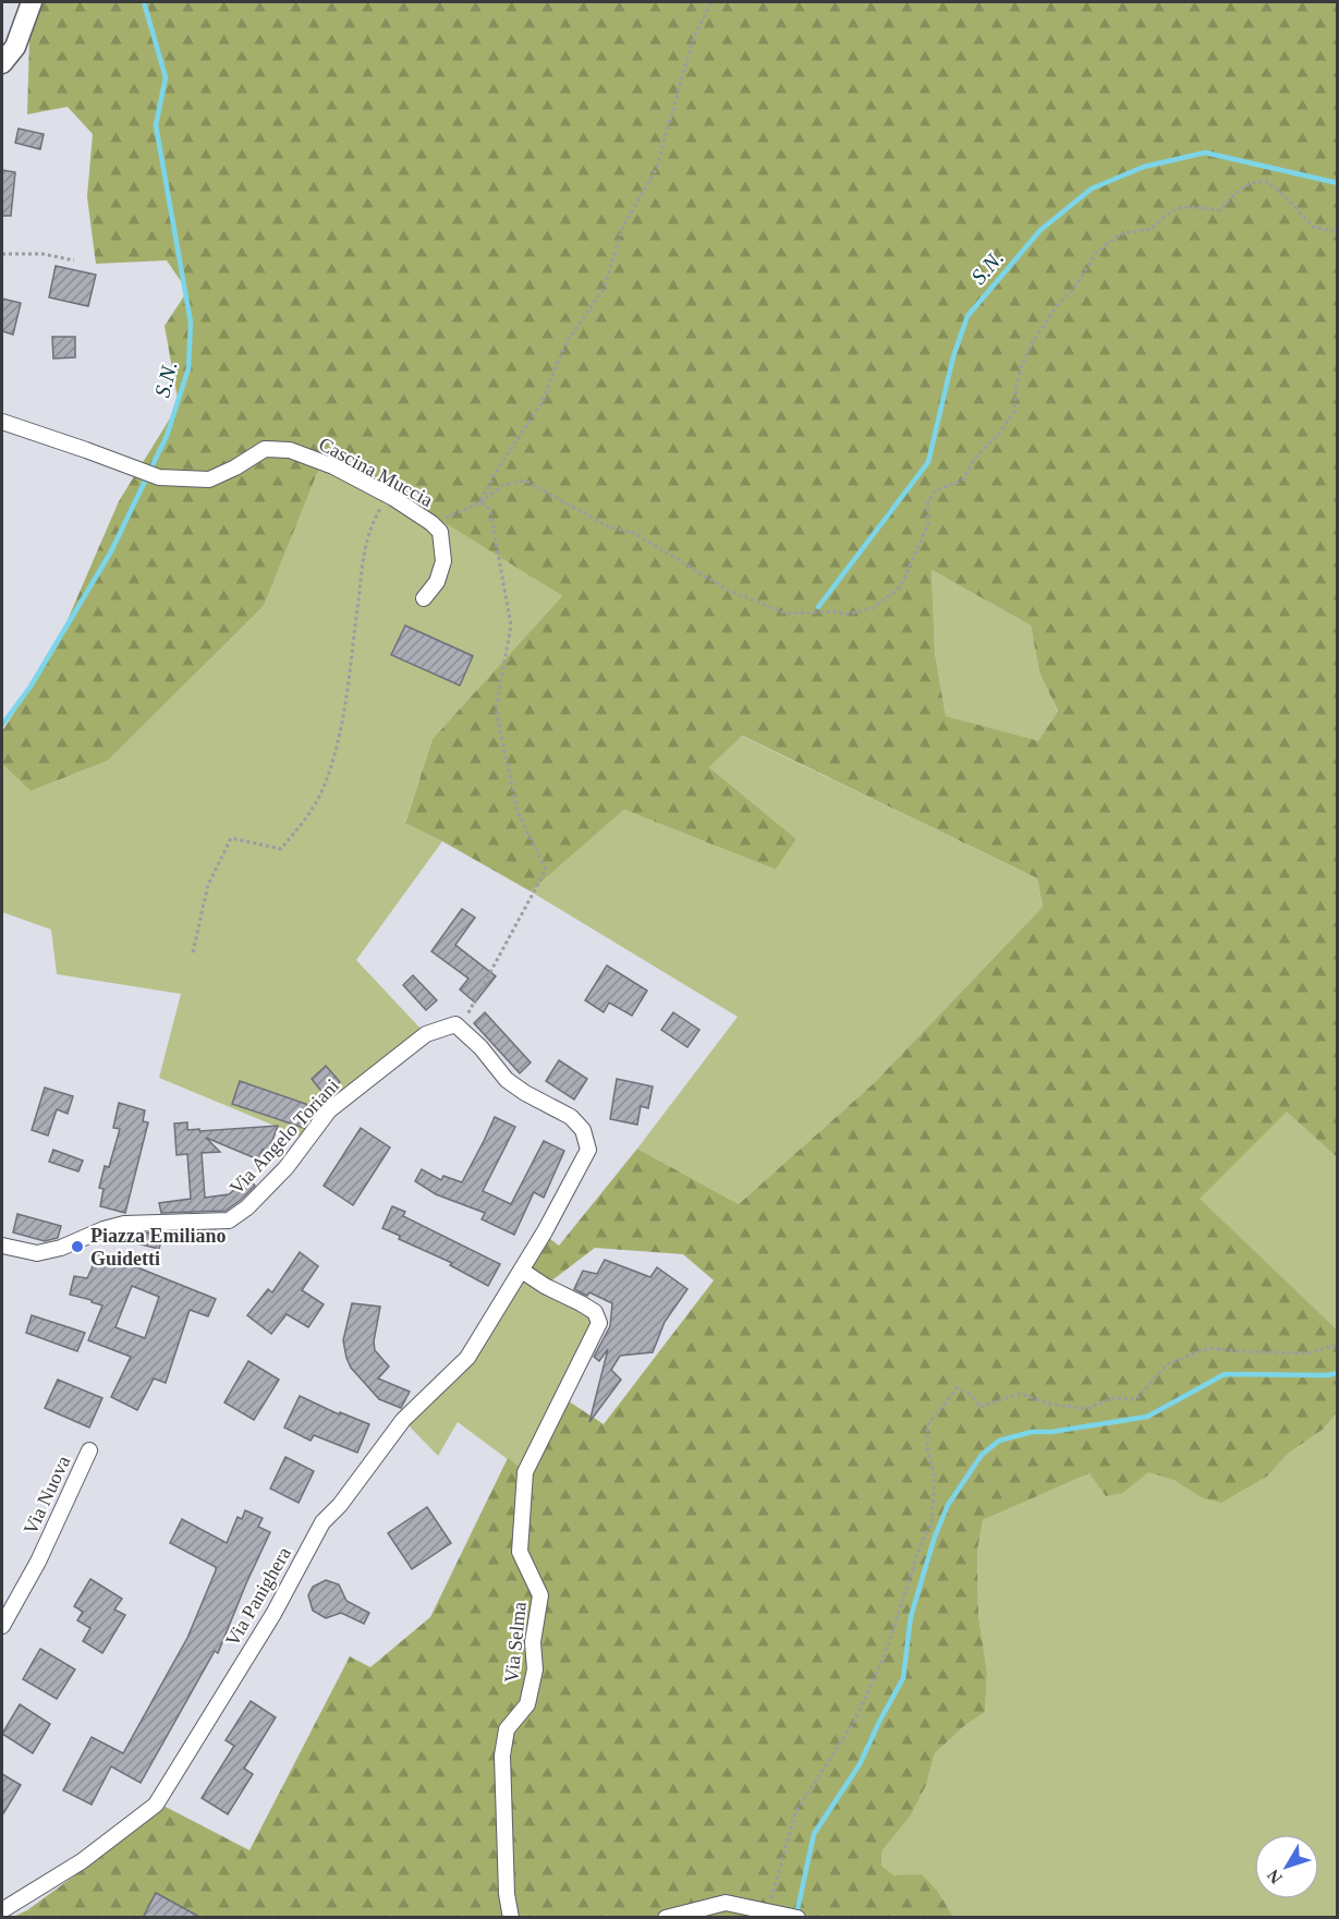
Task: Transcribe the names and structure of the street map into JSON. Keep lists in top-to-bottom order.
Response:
{
  "streets": {
    "street": [
      "Cascina Muccia",
      "Via Angelo Toriani",
      "Via Nuova",
      "Via Panighera",
      "Via Selma"
    ]
  },
  "crossings": [
    ["Via Panighera", "Via Selma"]
  ],
  "water": ["S.N."],
  "places": ["Piazza Emiliano Guidetti"],
  "north": "bottom left"
}
